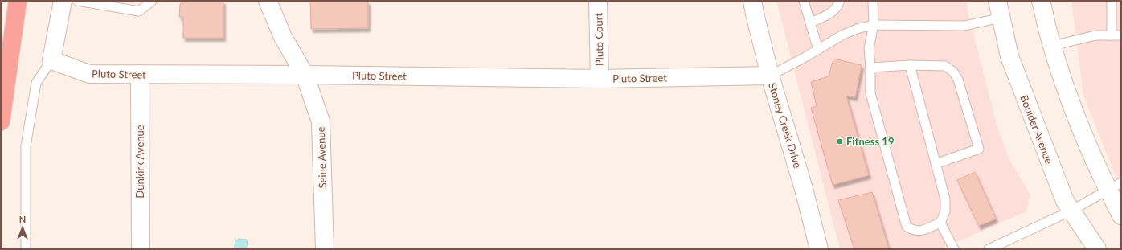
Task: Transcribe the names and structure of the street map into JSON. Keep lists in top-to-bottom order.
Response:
{
  "streets": {
    "street": [
      "Pluto Court",
      "Pluto Street",
      "Stoney Creek Drive",
      "Boulder Avenue",
      "Seine Avenue",
      "Dunkirk Avenue"
    ]
  },
  "crossings": [
    ["Pluto Court", "Pluto Street"],
    ["Pluto Street", "Stoney Creek Drive"],
    ["Pluto Street", "Seine Avenue"],
    ["Pluto Street", "Dunkirk Avenue"]
  ],
  "places": ["Fitness 19"],
  "north": "top"
}
